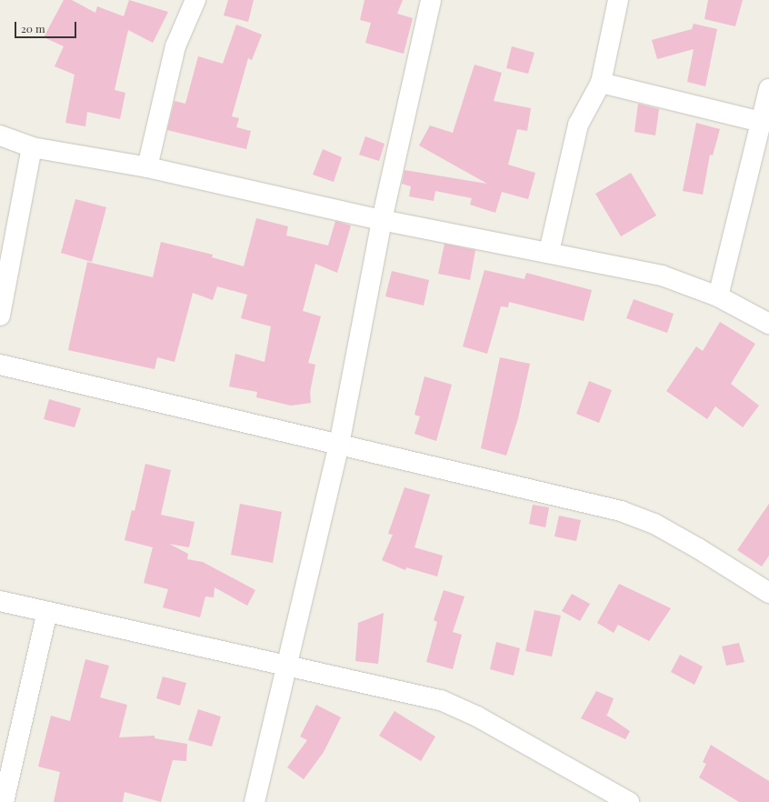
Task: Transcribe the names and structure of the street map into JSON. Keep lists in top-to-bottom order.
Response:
{
  "scale_bar": "20 m"
}
